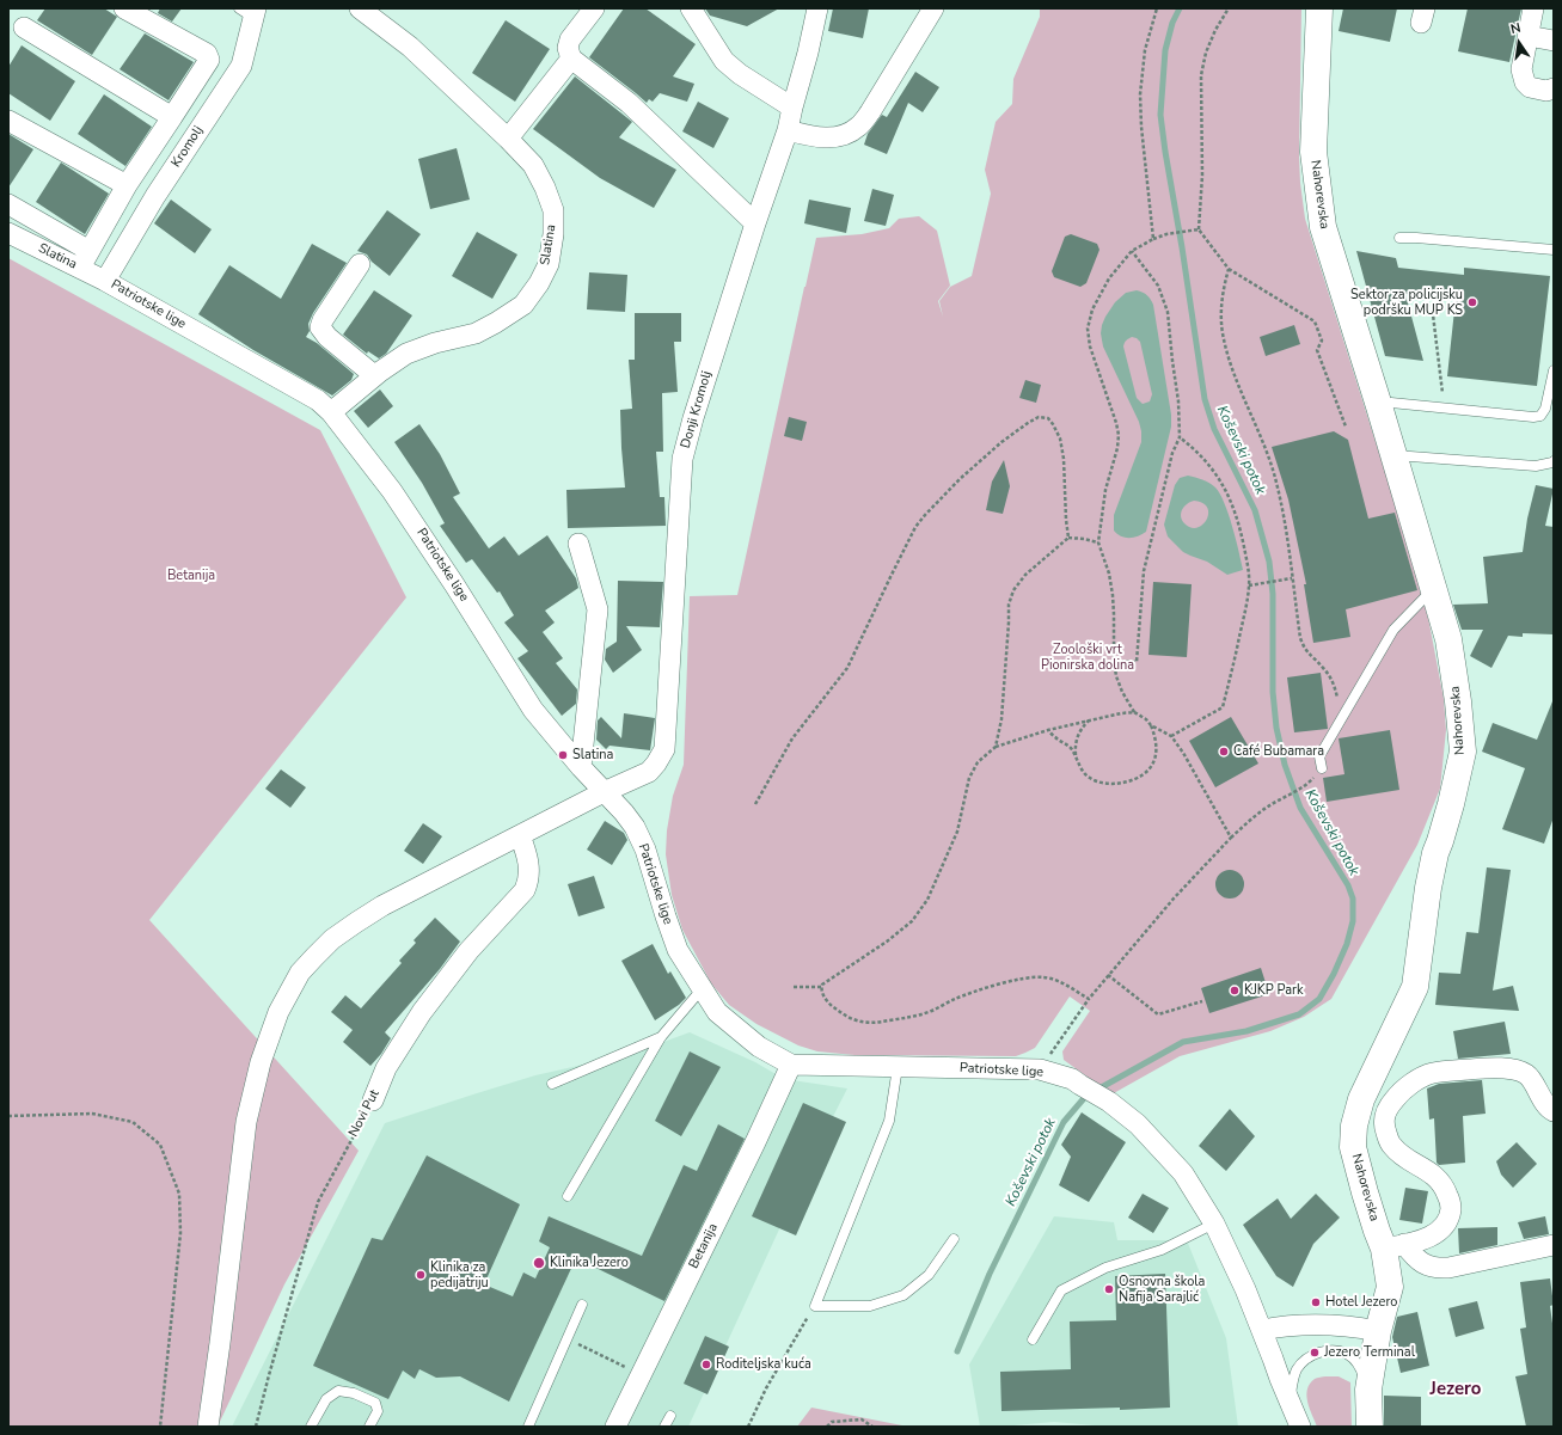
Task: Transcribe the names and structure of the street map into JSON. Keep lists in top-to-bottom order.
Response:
{
  "streets": {
    "street": [
      "Kromolj",
      "Nahorevska",
      "Slatina",
      "Patriotske lige",
      "Donji Kromolj",
      "Novi Put",
      "Betanija"
    ]
  },
  "crossings": [
    ["Kromolj", "Slatina"],
    ["Kromolj", "Patriotske lige"],
    ["Slatina", "Patriotske lige"],
    ["Patriotske lige", "Donji Kromolj"],
    ["Patriotske lige", "Betanija"],
    ["Donji Kromolj", "Novi Put"]
  ],
  "districts": ["Jezero"],
  "water": ["Koševski potok"],
  "parks": ["Betanija", "Zoološki vrt Pionirska dolina"],
  "places": [
    "Sektor za policijsku podršku MUP KS",
    "Café Bubamara",
    "Slatina",
    "KJKP Park",
    "Klinika Jezero",
    "Klinika za pedijatriju",
    "Osnovna škola Nafija Sarajlić",
    "Hotel Jezero",
    "Jezero Terminal",
    "Roditeljska kuća"
  ],
  "north": "top"
}
